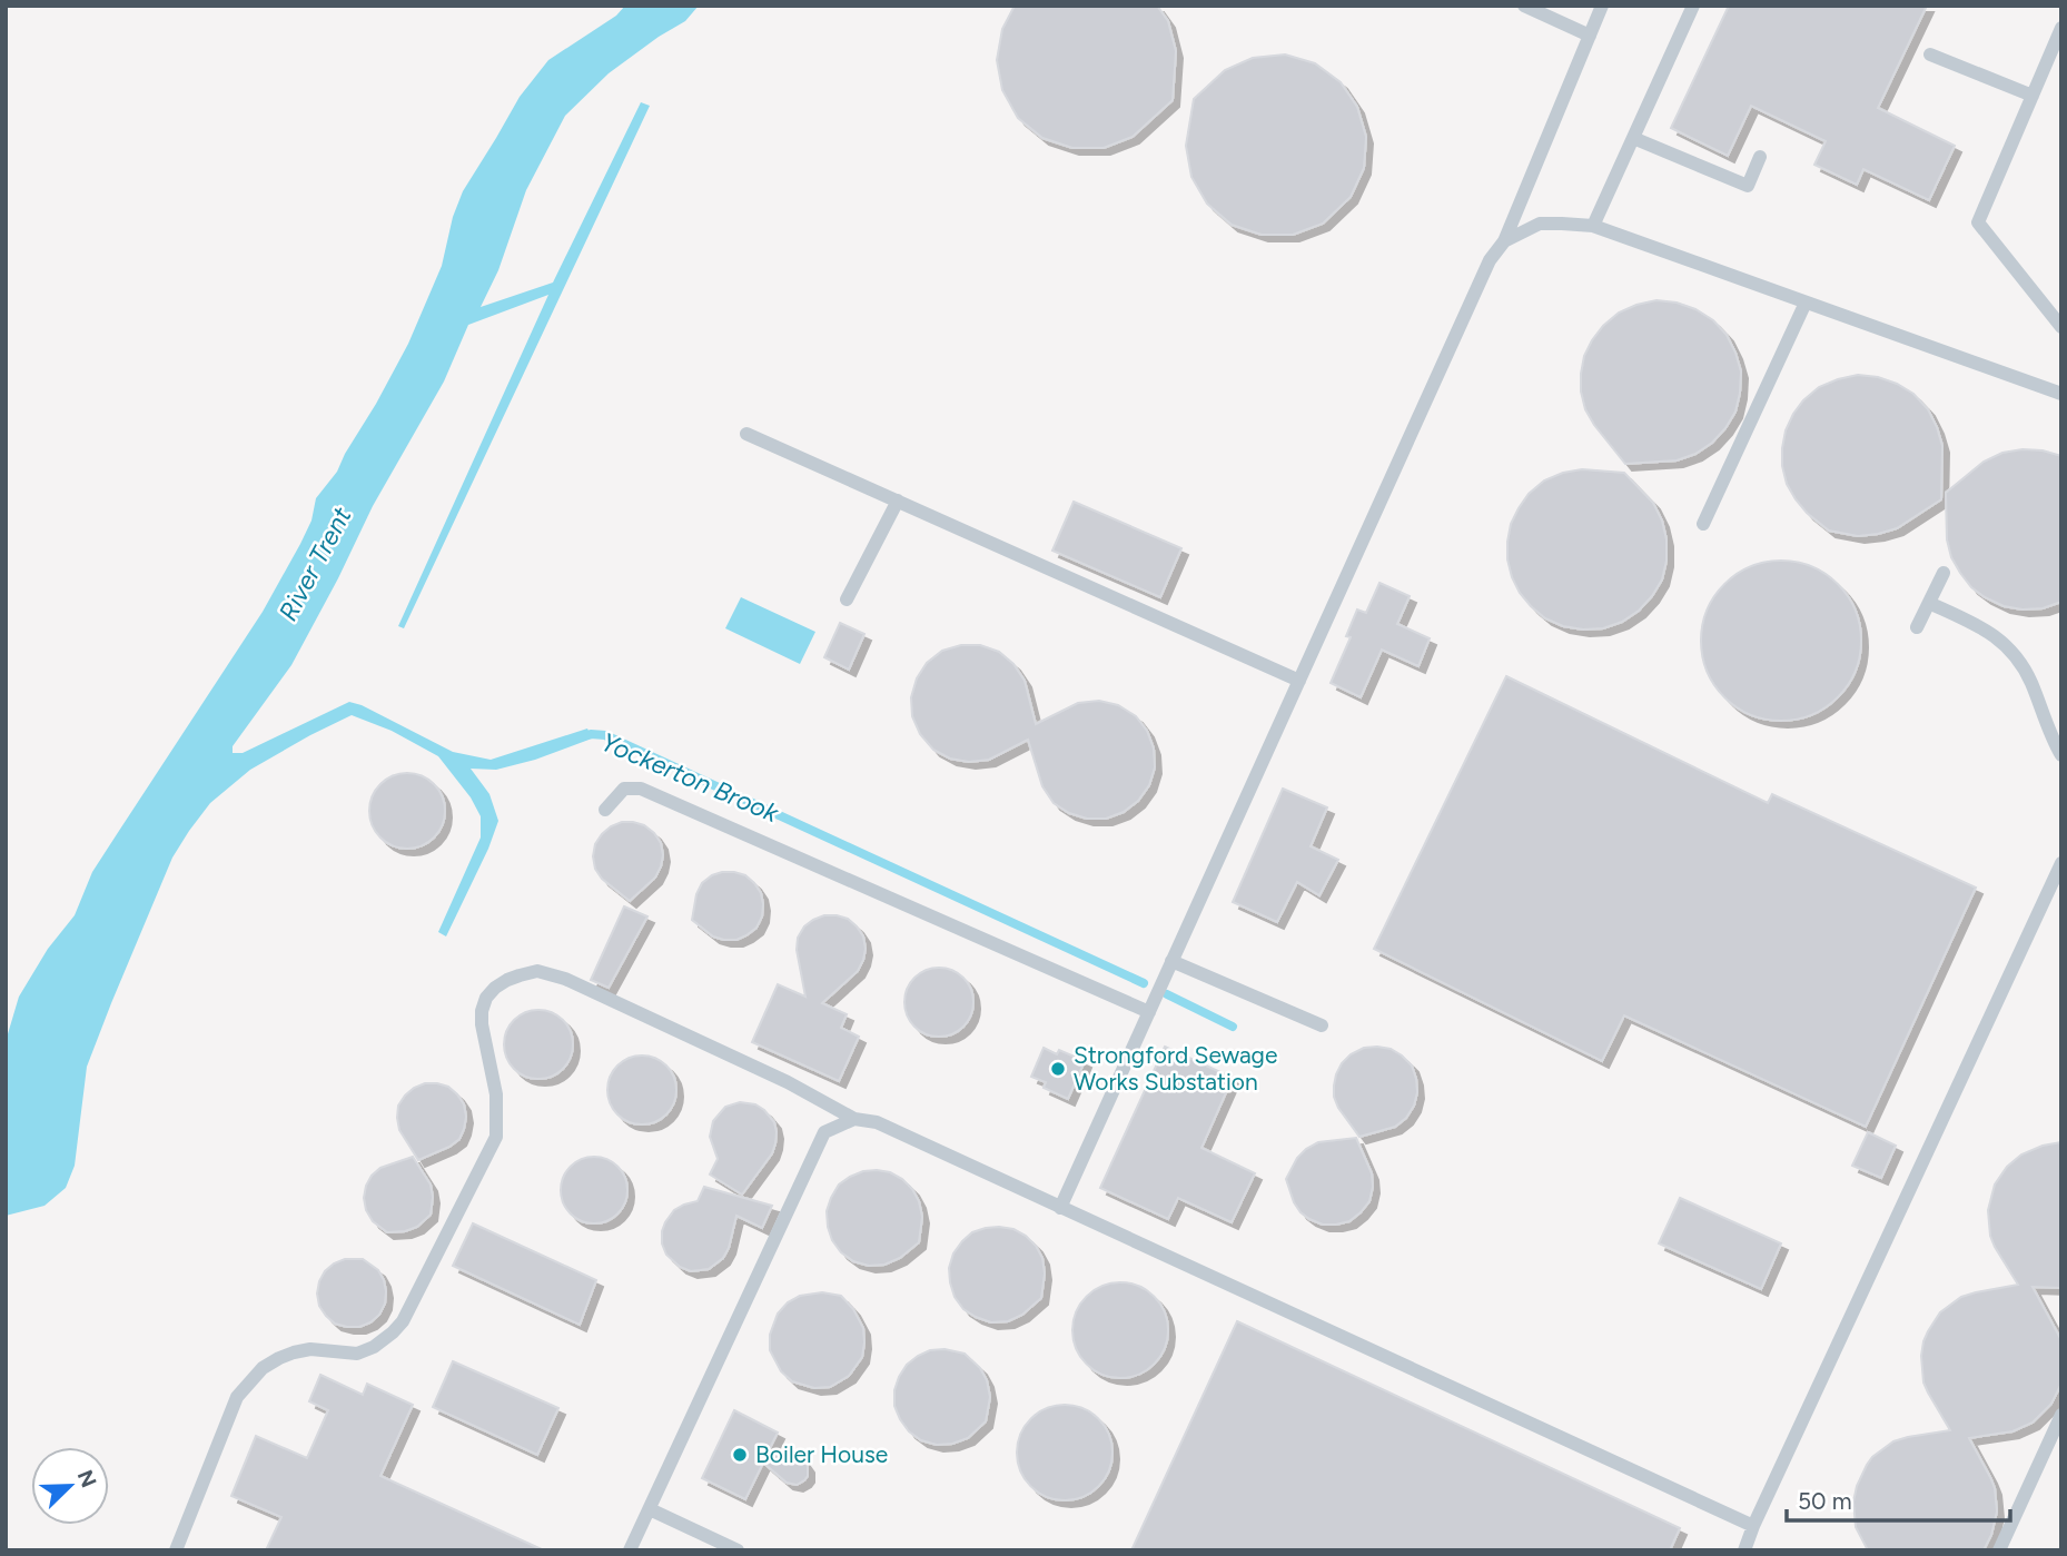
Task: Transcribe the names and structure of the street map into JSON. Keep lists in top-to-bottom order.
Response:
{
  "water": ["River Trent", "Yockerton Brook"],
  "places": ["Strongford Sewage Works Substation", "Boiler House"],
  "scale_bar": "50 m",
  "north": "top right"
}
